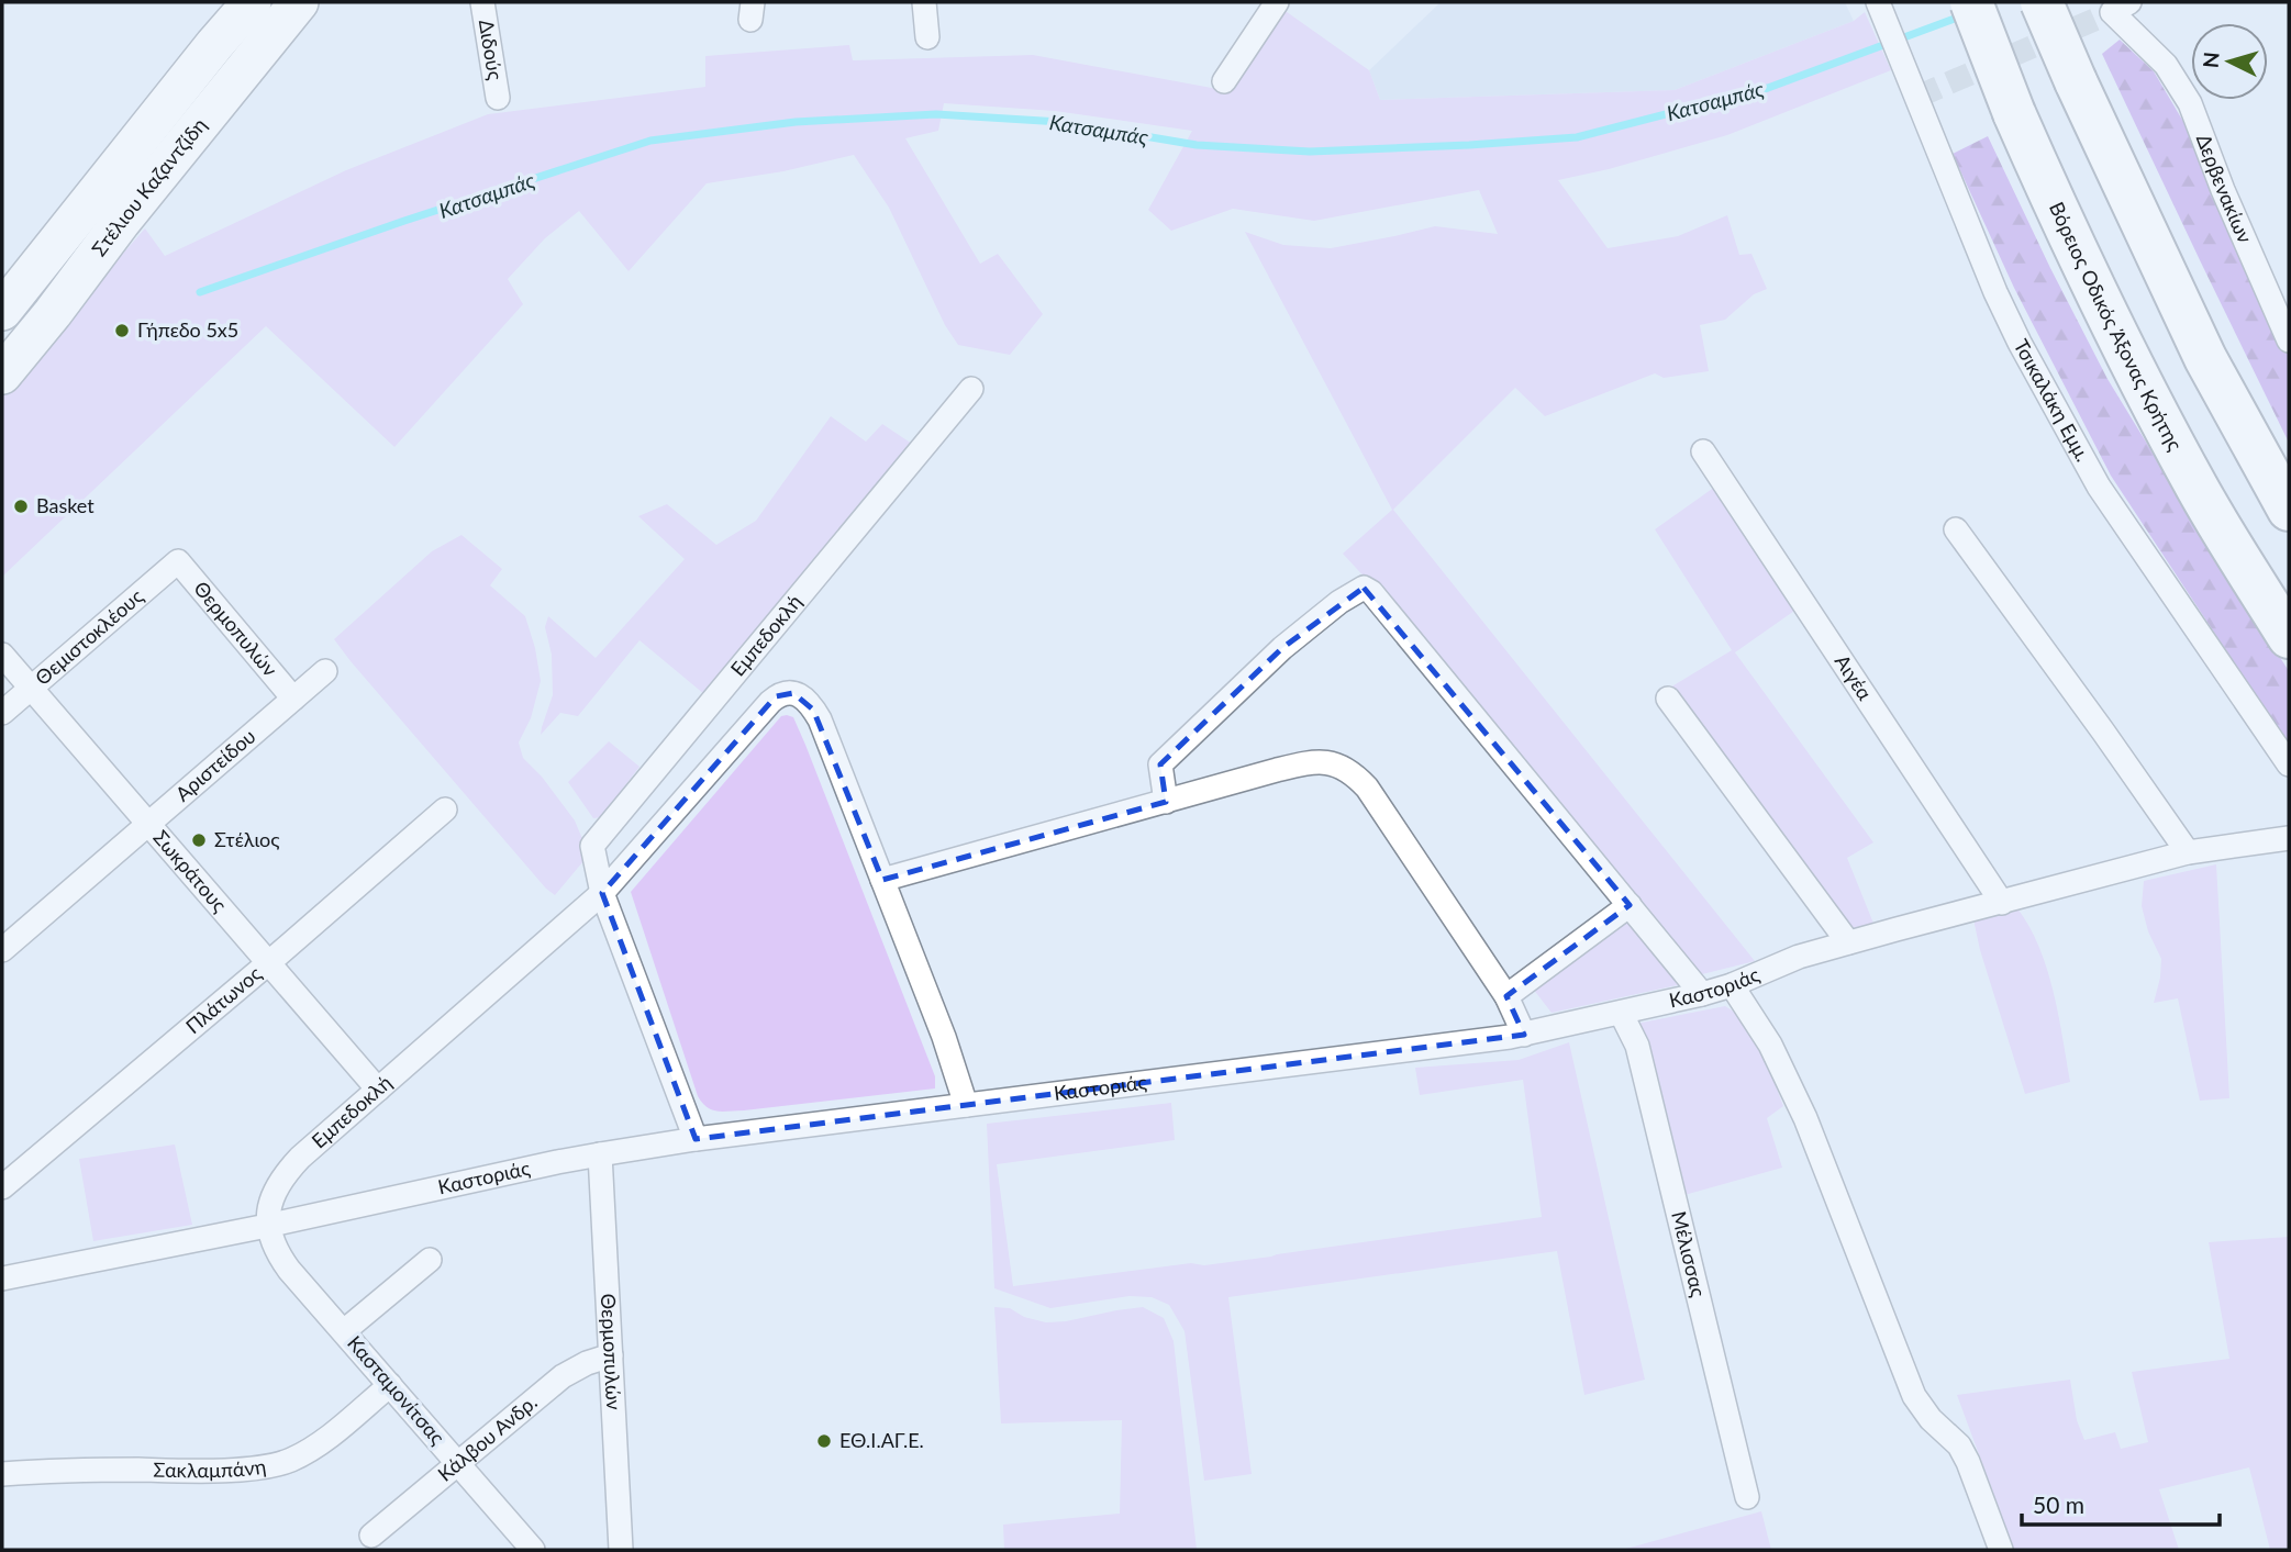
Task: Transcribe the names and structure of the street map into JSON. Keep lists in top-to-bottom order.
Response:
{
  "streets": {
    "highway": ["Βόρειος Οδικός Άξονας Κρήτης"],
    "main road": ["Στέλιου Καζαντζίδη"],
    "street": [
      "Διδούς",
      "Δερβενακίων",
      "Τσικαλάκη Εμμ.",
      "Θερμοπυλών",
      "Εμπεδοκλή",
      "Θεμιστοκλέους",
      "Αιγέα",
      "Αριστείδου",
      "Σωκράτους",
      "Καστοριάς",
      "Πλάτωνος",
      "Μέλισσας",
      "Κασταμονίτσας",
      "Κάλβου Ανδρ.",
      "Σακλαμπάνη"
    ]
  },
  "crossings": [
    ["Θερμοπυλών", "Θεμιστοκλέους"],
    ["Θερμοπυλών", "Αριστείδου"],
    ["Θερμοπυλών", "Καστοριάς"],
    ["Θερμοπυλών", "Κάλβου Ανδρ."],
    ["Εμπεδοκλή", "Σωκράτους"],
    ["Εμπεδοκλή", "Καστοριάς"],
    ["Εμπεδοκλή", "Κασταμονίτσας"],
    ["Θεμιστοκλέους", "Σωκράτους"],
    ["Αιγέα", "Καστοριάς"],
    ["Αριστείδου", "Σωκράτους"],
    ["Σωκράτους", "Πλάτωνος"],
    ["Καστοριάς", "Μέλισσας"],
    ["Καστοριάς", "Κασταμονίτσας"],
    ["Κασταμονίτσας", "Κάλβου Ανδρ."],
    ["Κασταμονίτσας", "Σακλαμπάνη"]
  ],
  "water": ["Κατσαμπάς"],
  "places": [
    "Γήπεδο 5x5",
    "Basket",
    "Στέλιος",
    "ΕΘ.Ι.ΑΓ.Ε."
  ],
  "scale_bar": "50 m",
  "north": "left"
}
